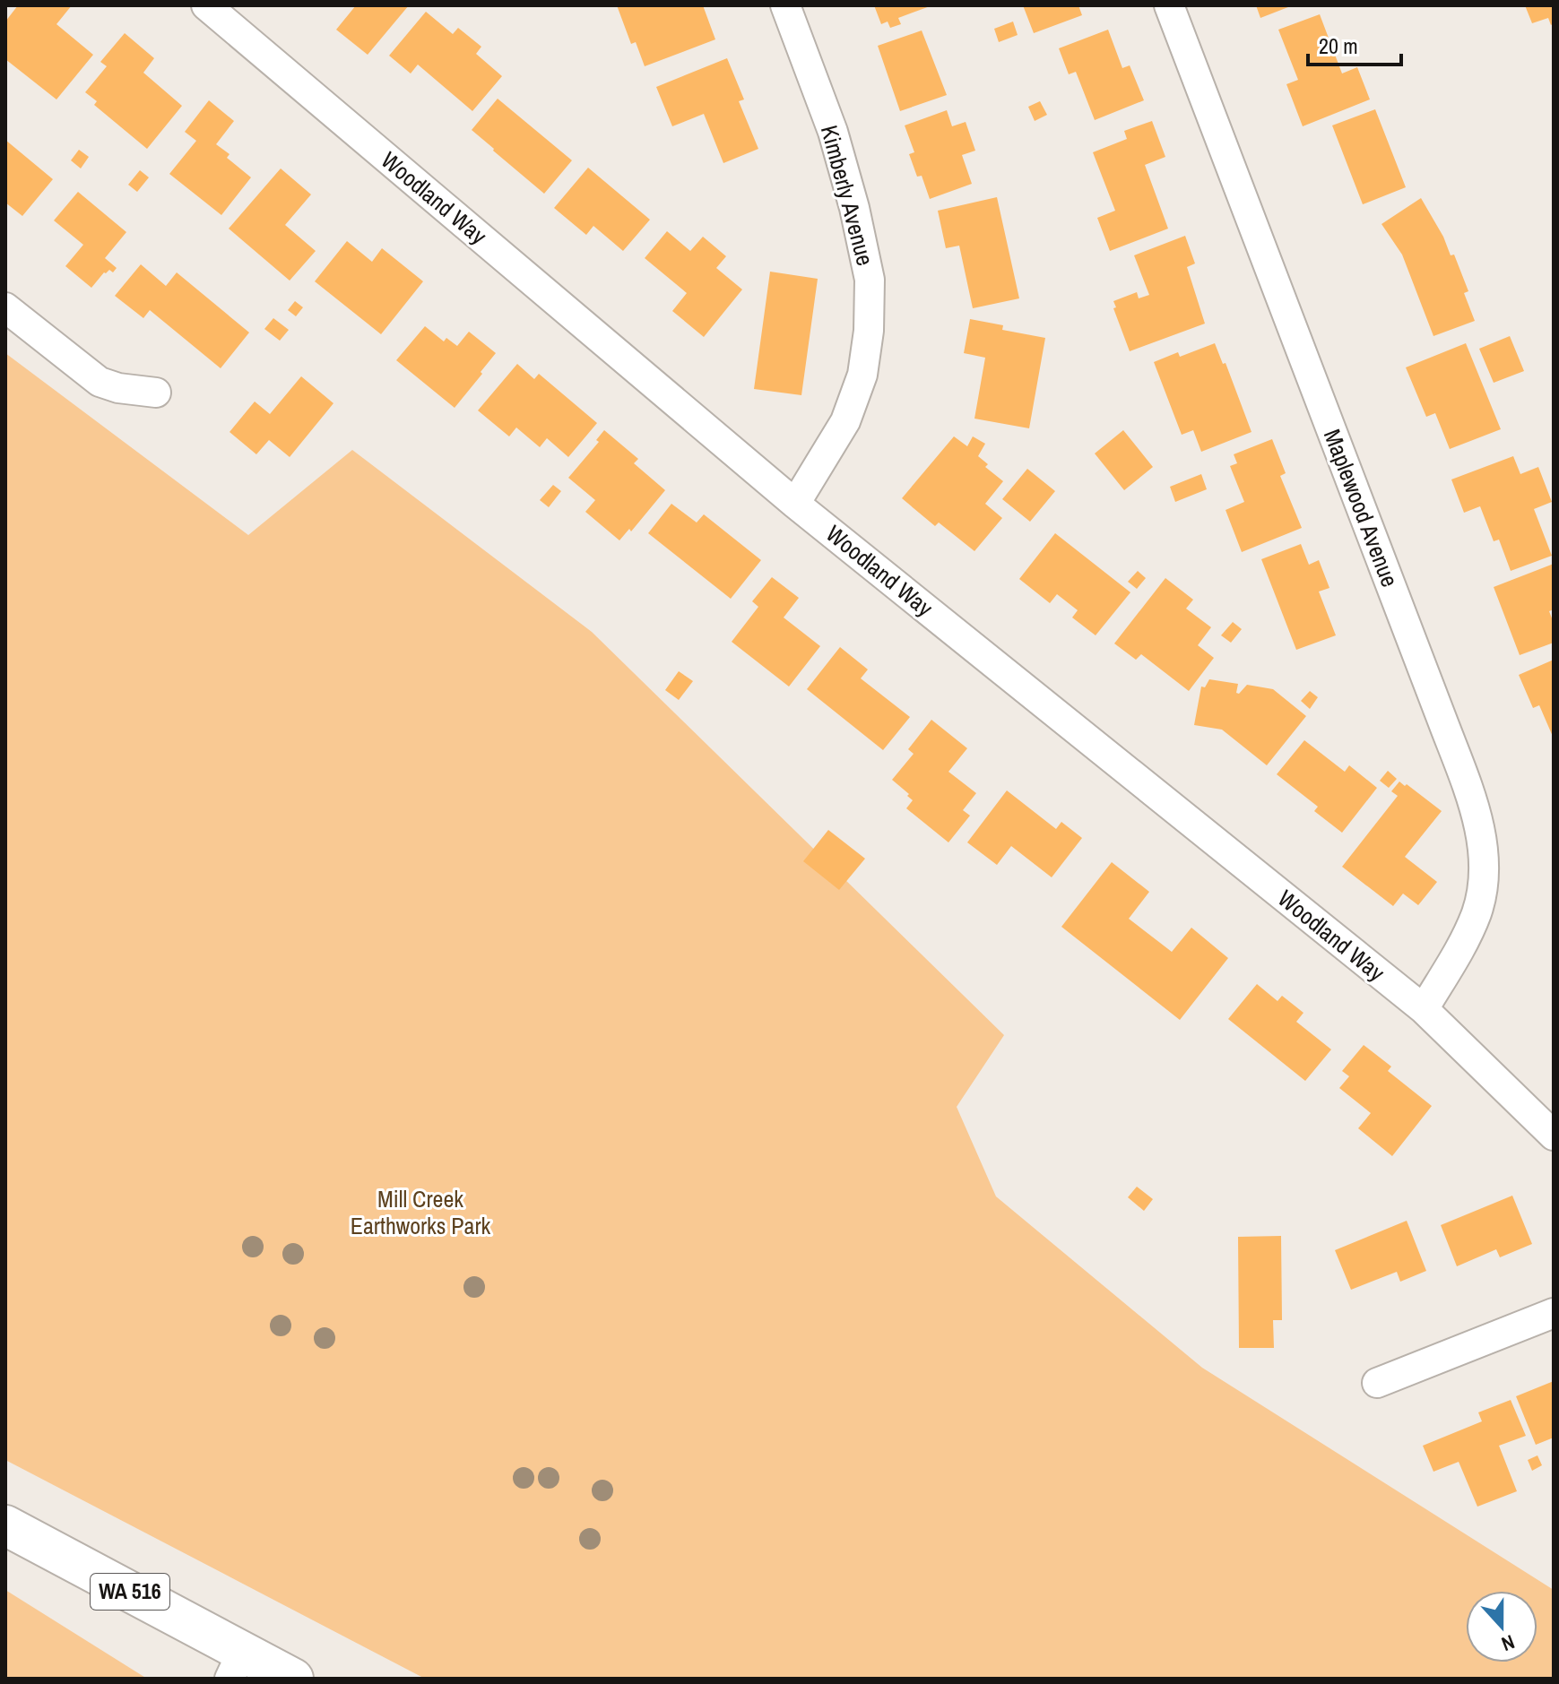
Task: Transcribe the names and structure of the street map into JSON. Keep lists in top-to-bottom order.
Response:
{
  "streets": {
    "main road": ["WA 516"],
    "street": ["Kimberly Avenue", "Woodland Way", "Maplewood Avenue"]
  },
  "crossings": [
    ["Kimberly Avenue", "Woodland Way"],
    ["Woodland Way", "Maplewood Avenue"]
  ],
  "parks": ["Mill Creek Earthworks Park"],
  "scale_bar": "20 m",
  "north": "bottom"
}
